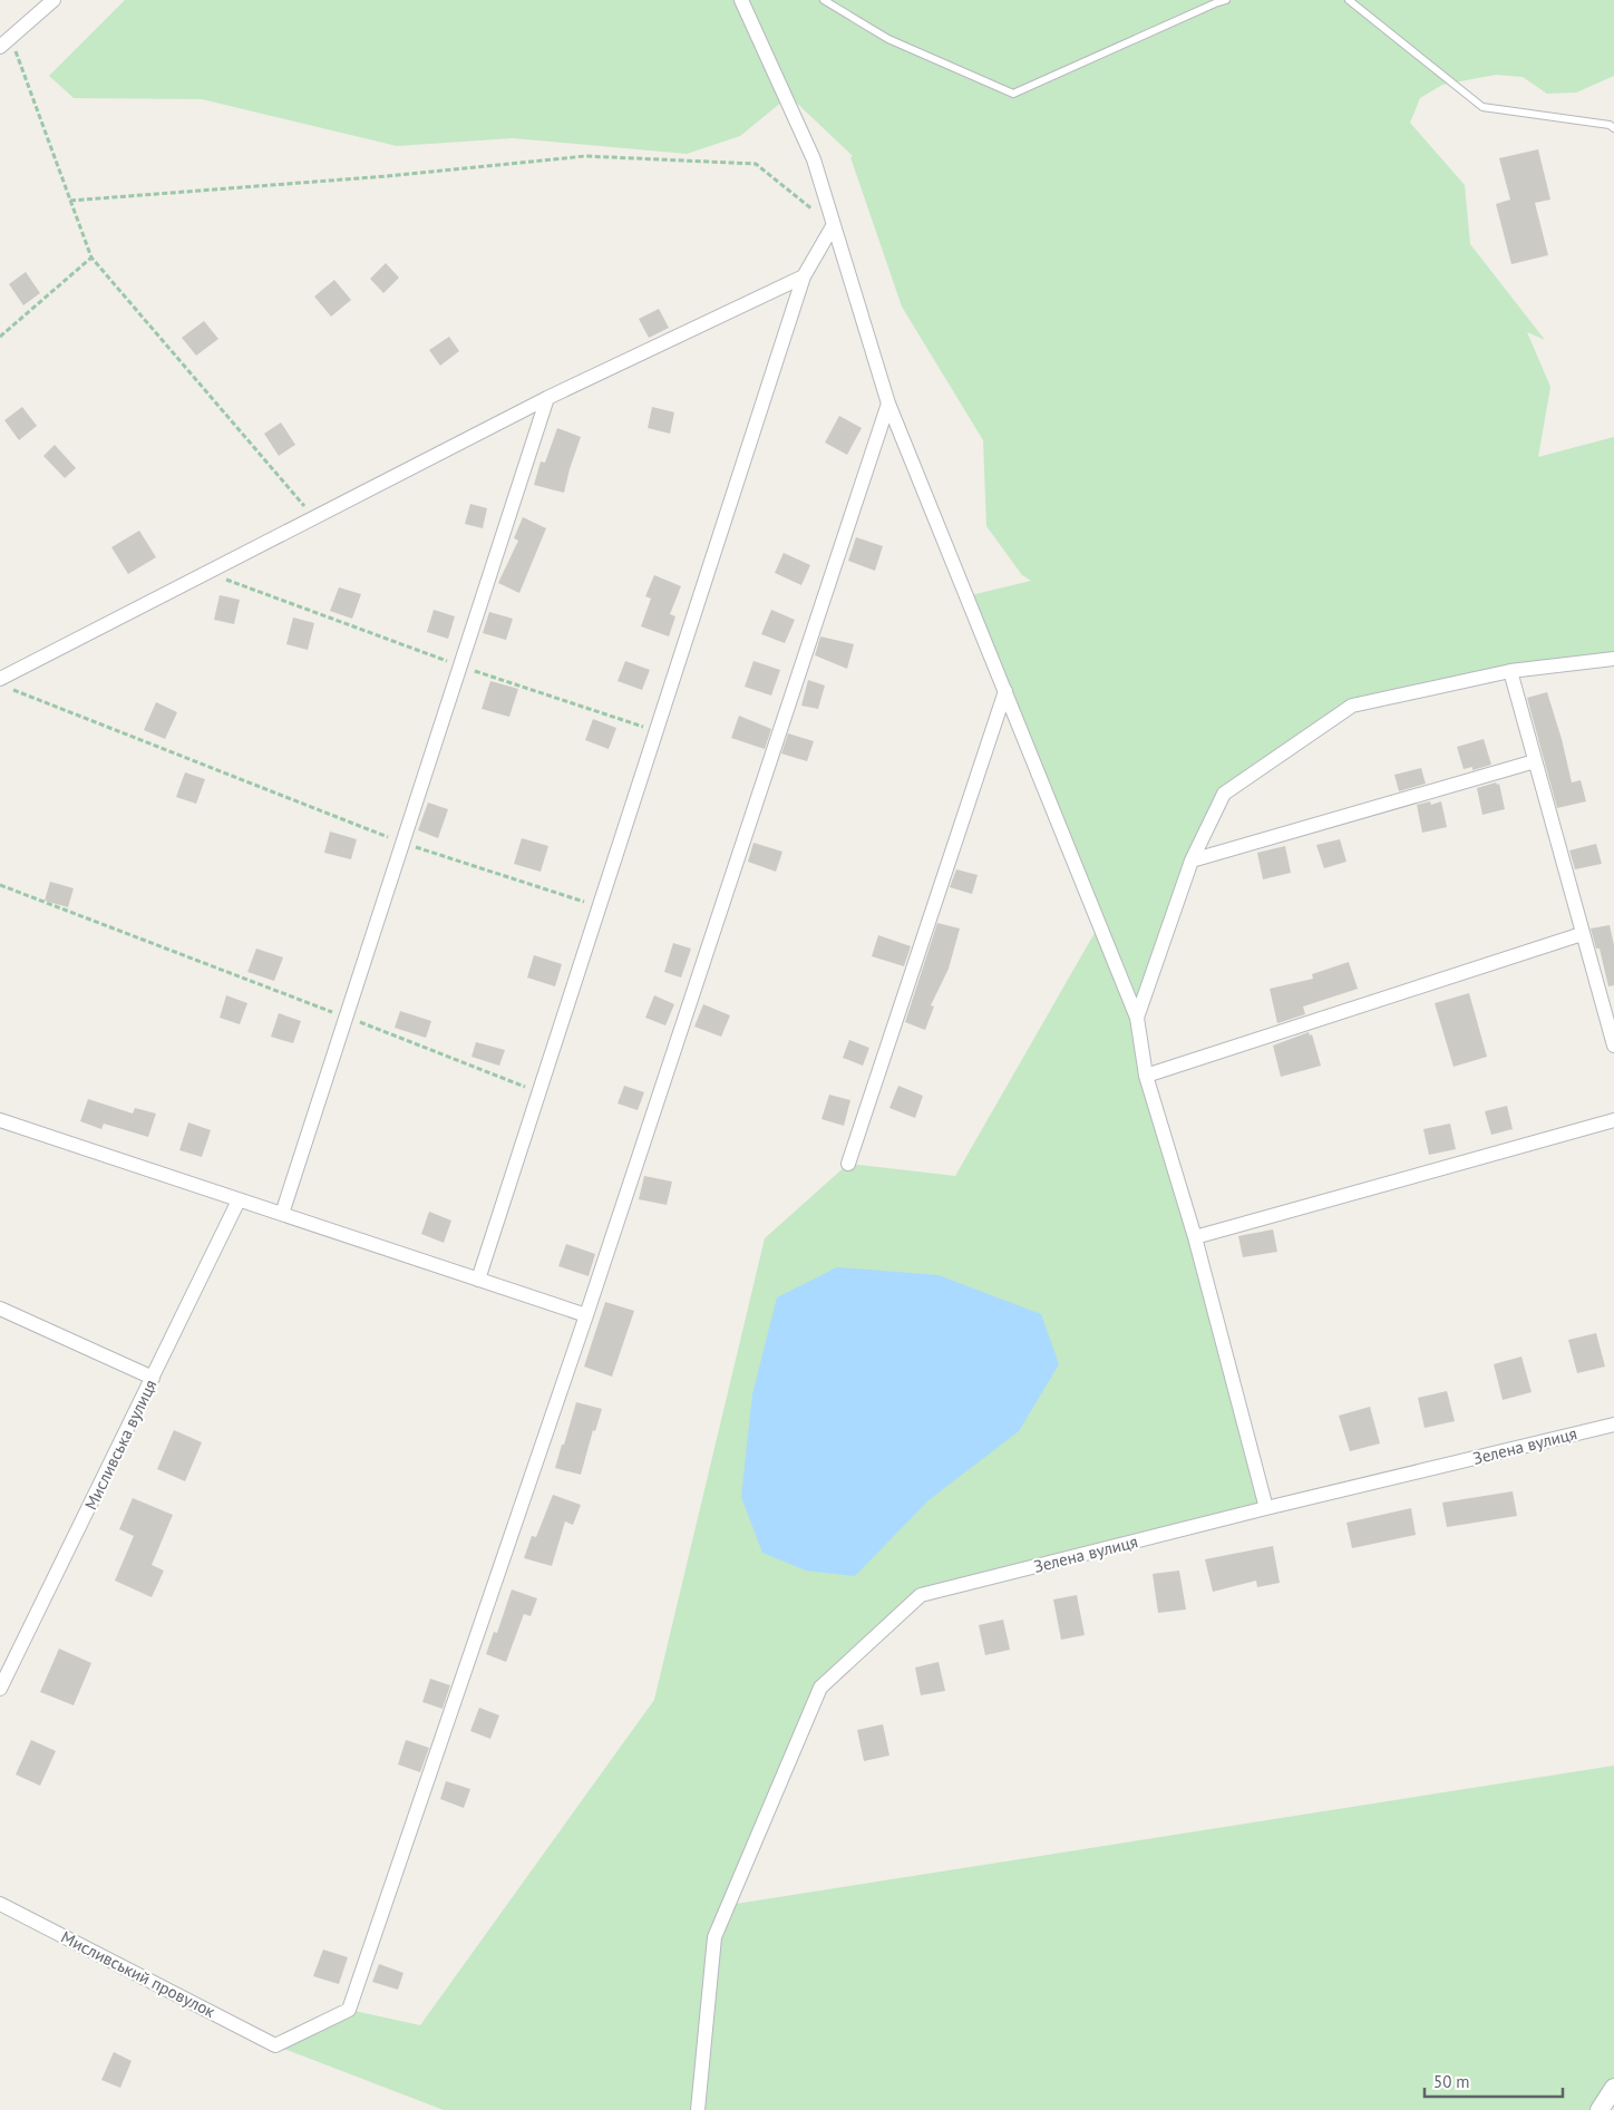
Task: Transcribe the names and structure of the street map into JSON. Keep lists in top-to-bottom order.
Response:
{
  "streets": {
    "street": ["Мисливська вулиця", "Зелена вулиця", "Мисливський провулок"]
  },
  "scale_bar": "50 m"
}
